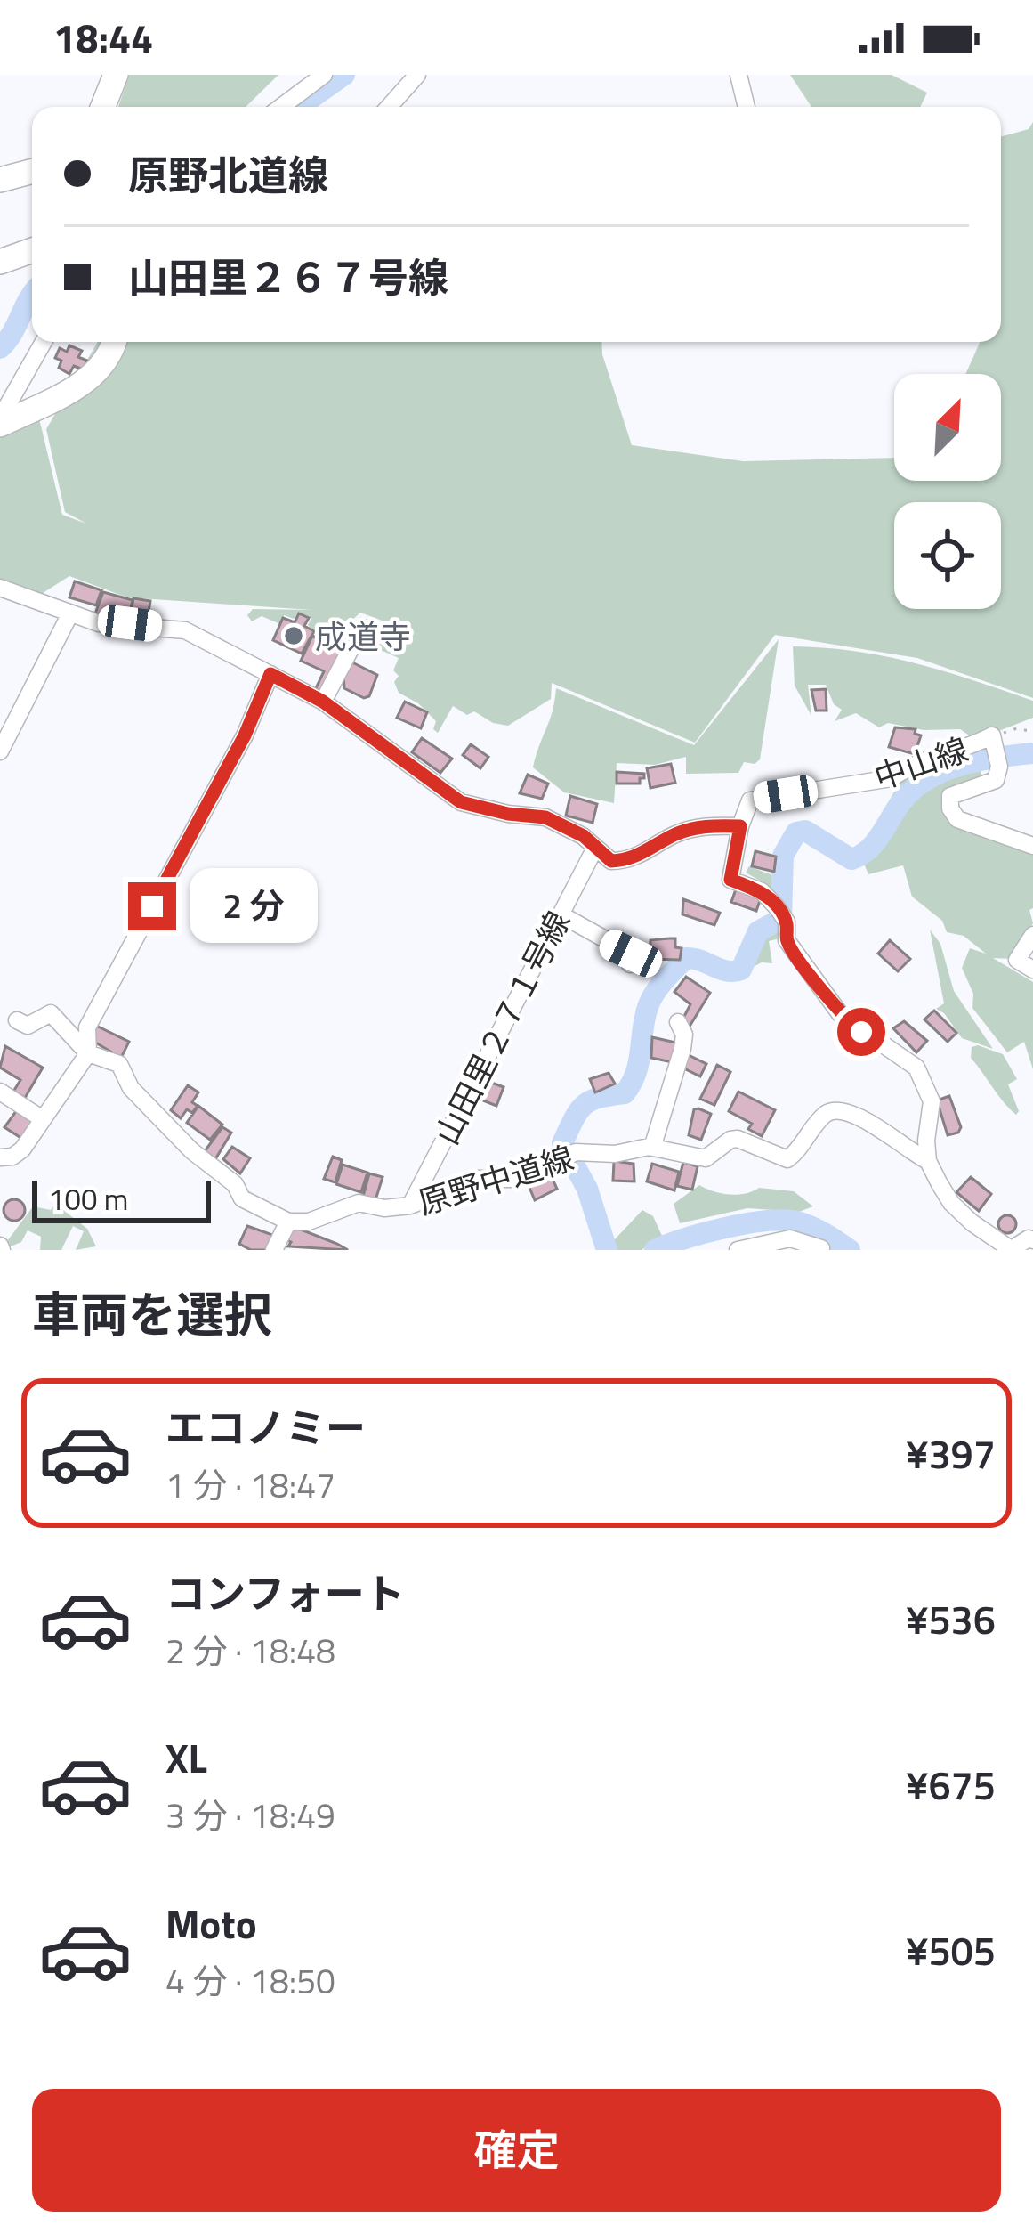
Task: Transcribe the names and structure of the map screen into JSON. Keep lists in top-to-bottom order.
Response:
{
  "streets": {
    "street": ["中山線", "山田里２７１号線", "原野中道線"]
  },
  "crossings": [
    ["山田里２７１号線", "原野中道線"]
  ],
  "places": ["成道寺"],
  "scale_bar": "100 m",
  "north": "top right",
  "page": {
    "status": "18:44",
    "banner": ["原野北道線", "山田里２６７号線"],
    "bubble": "2 分",
    "scale": "100 m",
    "heading": "車両を選択",
    "list": [
      {
        "name": "エコノミー",
        "note": "1 分 · 18:47",
        "value": "¥397"
      },
      {
        "name": "コンフォート",
        "note": "2 分 · 18:48",
        "value": "¥536"
      },
      {
        "name": "XL",
        "note": "3 分 · 18:49",
        "value": "¥675"
      },
      {
        "name": "Moto",
        "note": "4 分 · 18:50",
        "value": "¥505"
      }
    ],
    "buttons": "確定"
  }
}
